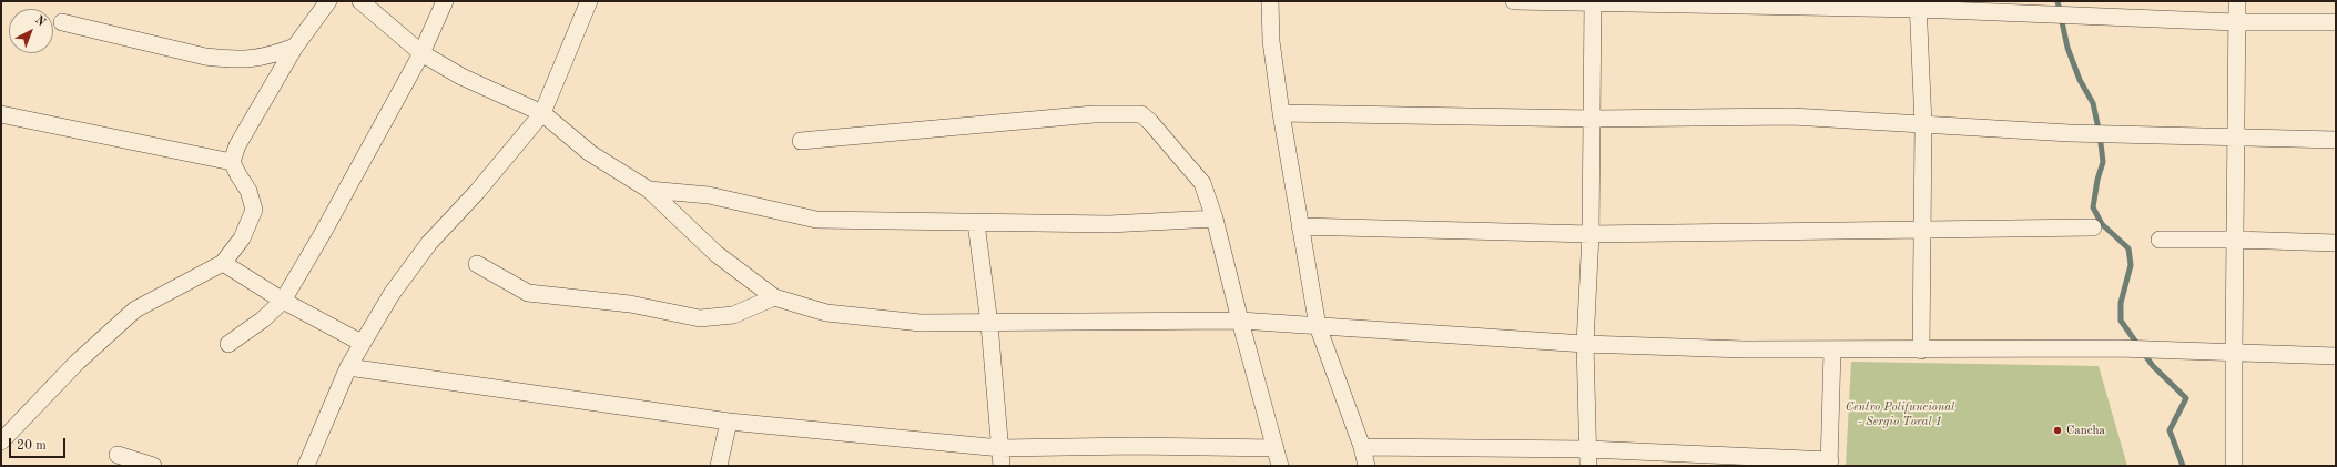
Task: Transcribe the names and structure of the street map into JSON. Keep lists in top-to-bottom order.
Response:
{
  "parks": ["Centro Polifuncional - Sergio Toral 1"],
  "places": ["Cancha"],
  "scale_bar": "20 m",
  "north": "top right"
}
